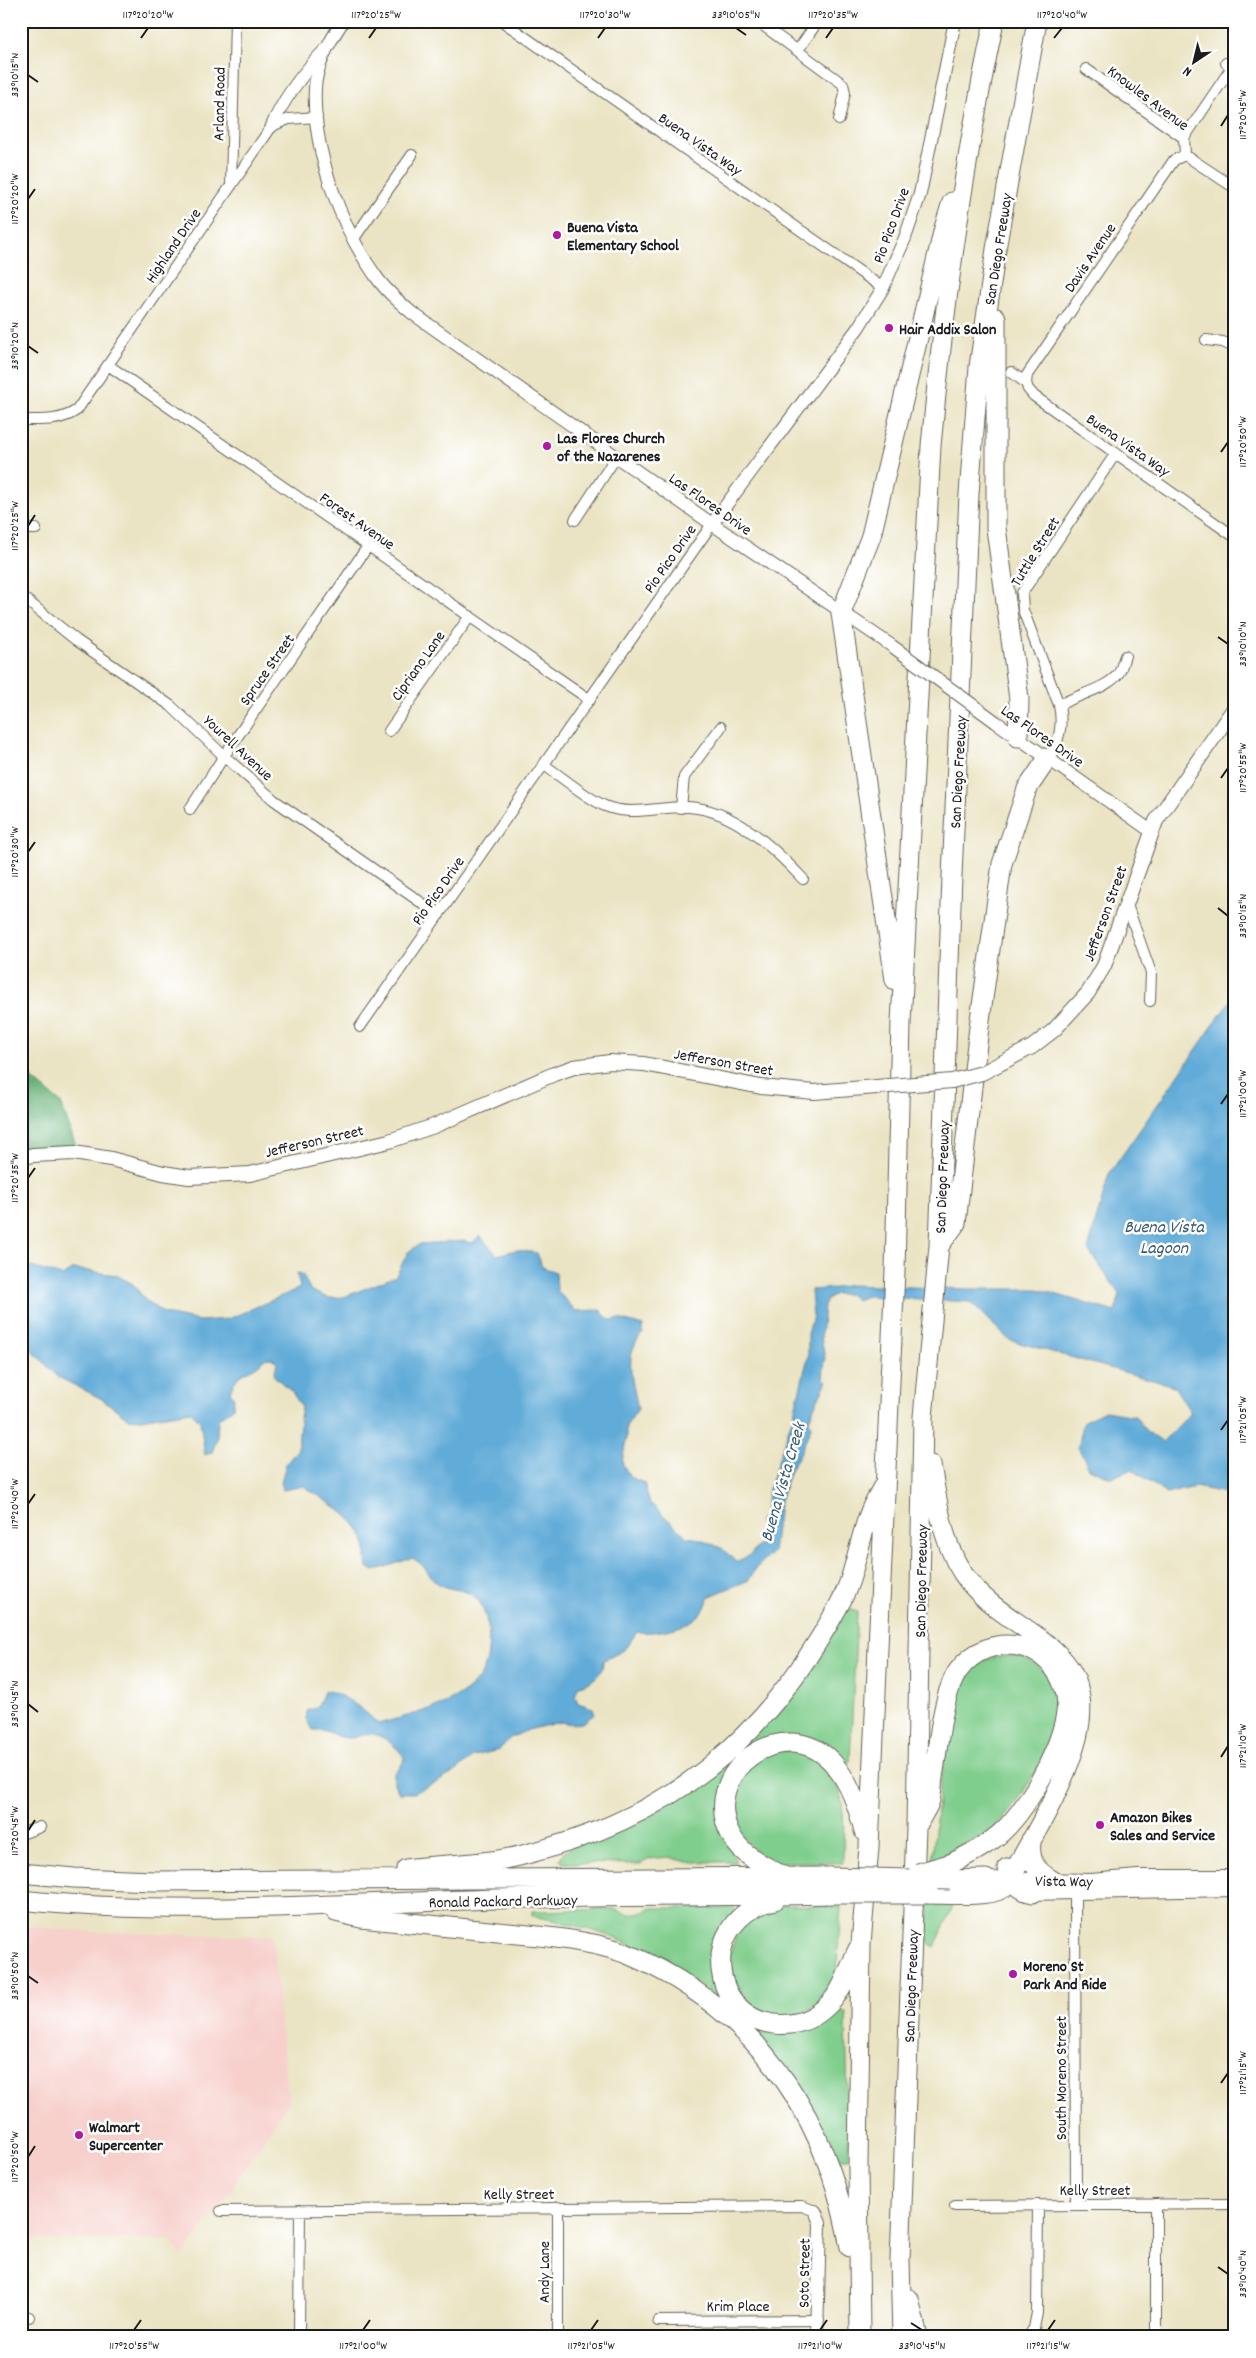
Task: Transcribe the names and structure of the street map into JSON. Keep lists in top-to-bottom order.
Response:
{
  "streets": {
    "highway": ["San Diego Freeway", "Vista Way", "Ronald Packard Parkway"],
    "main road": ["Jefferson Street"],
    "street": [
      "Knowles Avenue",
      "Arland Road",
      "Buena Vista Way",
      "Pio Pico Drive",
      "Highland Drive",
      "Davis Avenue",
      "Las Flores Drive",
      "Forest Avenue",
      "Tuttle Street",
      "Cipriano Lane",
      "Spruce Street",
      "Yourell Avenue",
      "South Moreno Street",
      "Kelly Street",
      "Andy Lane",
      "Soto Street",
      "Krim Place"
    ]
  },
  "crossings": [
    ["Knowles Avenue", "Davis Avenue"],
    ["Arland Road", "Highland Drive"],
    ["Buena Vista Way", "Pio Pico Drive"],
    ["Buena Vista Way", "Davis Avenue"],
    ["Buena Vista Way", "Tuttle Street"],
    ["Pio Pico Drive", "Las Flores Drive"],
    ["Pio Pico Drive", "Forest Avenue"],
    ["Pio Pico Drive", "Yourell Avenue"],
    ["Highland Drive", "Forest Avenue"],
    ["Las Flores Drive", "Tuttle Street"],
    ["Las Flores Drive", "Jefferson Street"],
    ["Forest Avenue", "Cipriano Lane"],
    ["Forest Avenue", "Spruce Street"],
    ["Spruce Street", "Yourell Avenue"],
    ["Vista Way", "Ronald Packard Parkway"],
    ["Vista Way", "South Moreno Street"],
    ["South Moreno Street", "Kelly Street"],
    ["Kelly Street", "Andy Lane"],
    ["Kelly Street", "Soto Street"],
    ["Soto Street", "Krim Place"]
  ],
  "water": ["Buena Vista Lagoon", "Buena Vista Creek"],
  "places": [
    "Buena Vista Elementary School",
    "Hair Addix Salon",
    "Las Flores Church of the Nazarenes",
    "Amazon Bikes Sales and Service",
    "Moreno St Park And Ride",
    "Walmart Supercenter"
  ],
  "north": "bottom left",
  "coordinates": [
    "117°20'20\"W",
    "117°20'25\"W",
    "117°20'30\"W",
    "33°10'05\"N",
    "117°20'35\"W",
    "117°20'40\"W",
    "33°10'15\"N",
    "117°20'45\"W",
    "33°10'20\"N",
    "117°20'50\"W",
    "33°10'10\"N",
    "117°20'55\"W",
    "117°21'00\"W",
    "117°21'05\"W",
    "33°10'45\"N",
    "117°21'10\"W",
    "33°10'50\"N",
    "117°21'15\"W",
    "33°10'40\"N"
  ]
}
